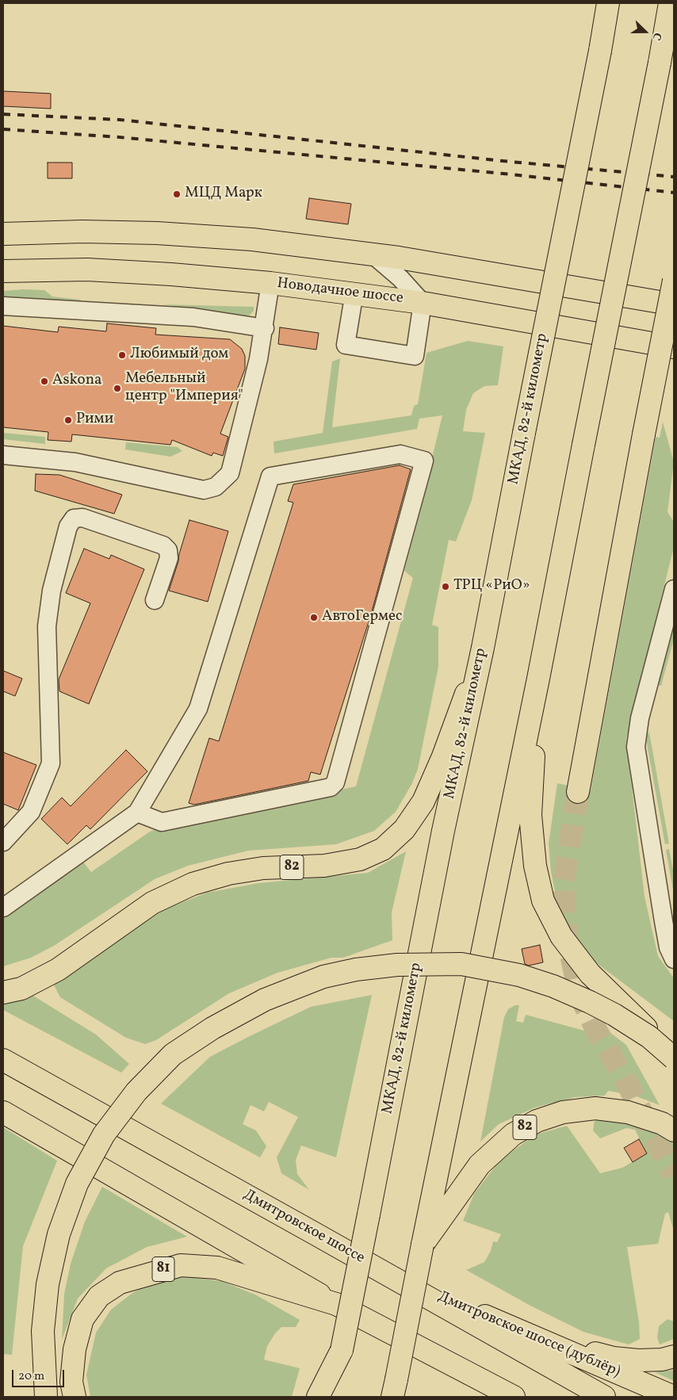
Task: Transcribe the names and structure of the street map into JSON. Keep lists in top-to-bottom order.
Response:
{
  "streets": {
    "main road": [
      "Новодачное шоссе",
      "МКАД, 82-й километр",
      "82",
      "Дмитровское шоссе",
      "81",
      "Дмитровское шоссе (дублёр)"
    ]
  },
  "crossings": [
    ["МКАД, 82-й километр", "82"],
    ["Дмитровское шоссе", "Дмитровское шоссе (дублёр)"]
  ],
  "places": [
    "МЦД Марк",
    "Любимый дом",
    "Askona",
    "Мебельный центр \"Империя\"",
    "Рими",
    "ТРЦ «РиО»",
    "АвтоГермес"
  ],
  "scale_bar": "20 m",
  "north": "right"
}
